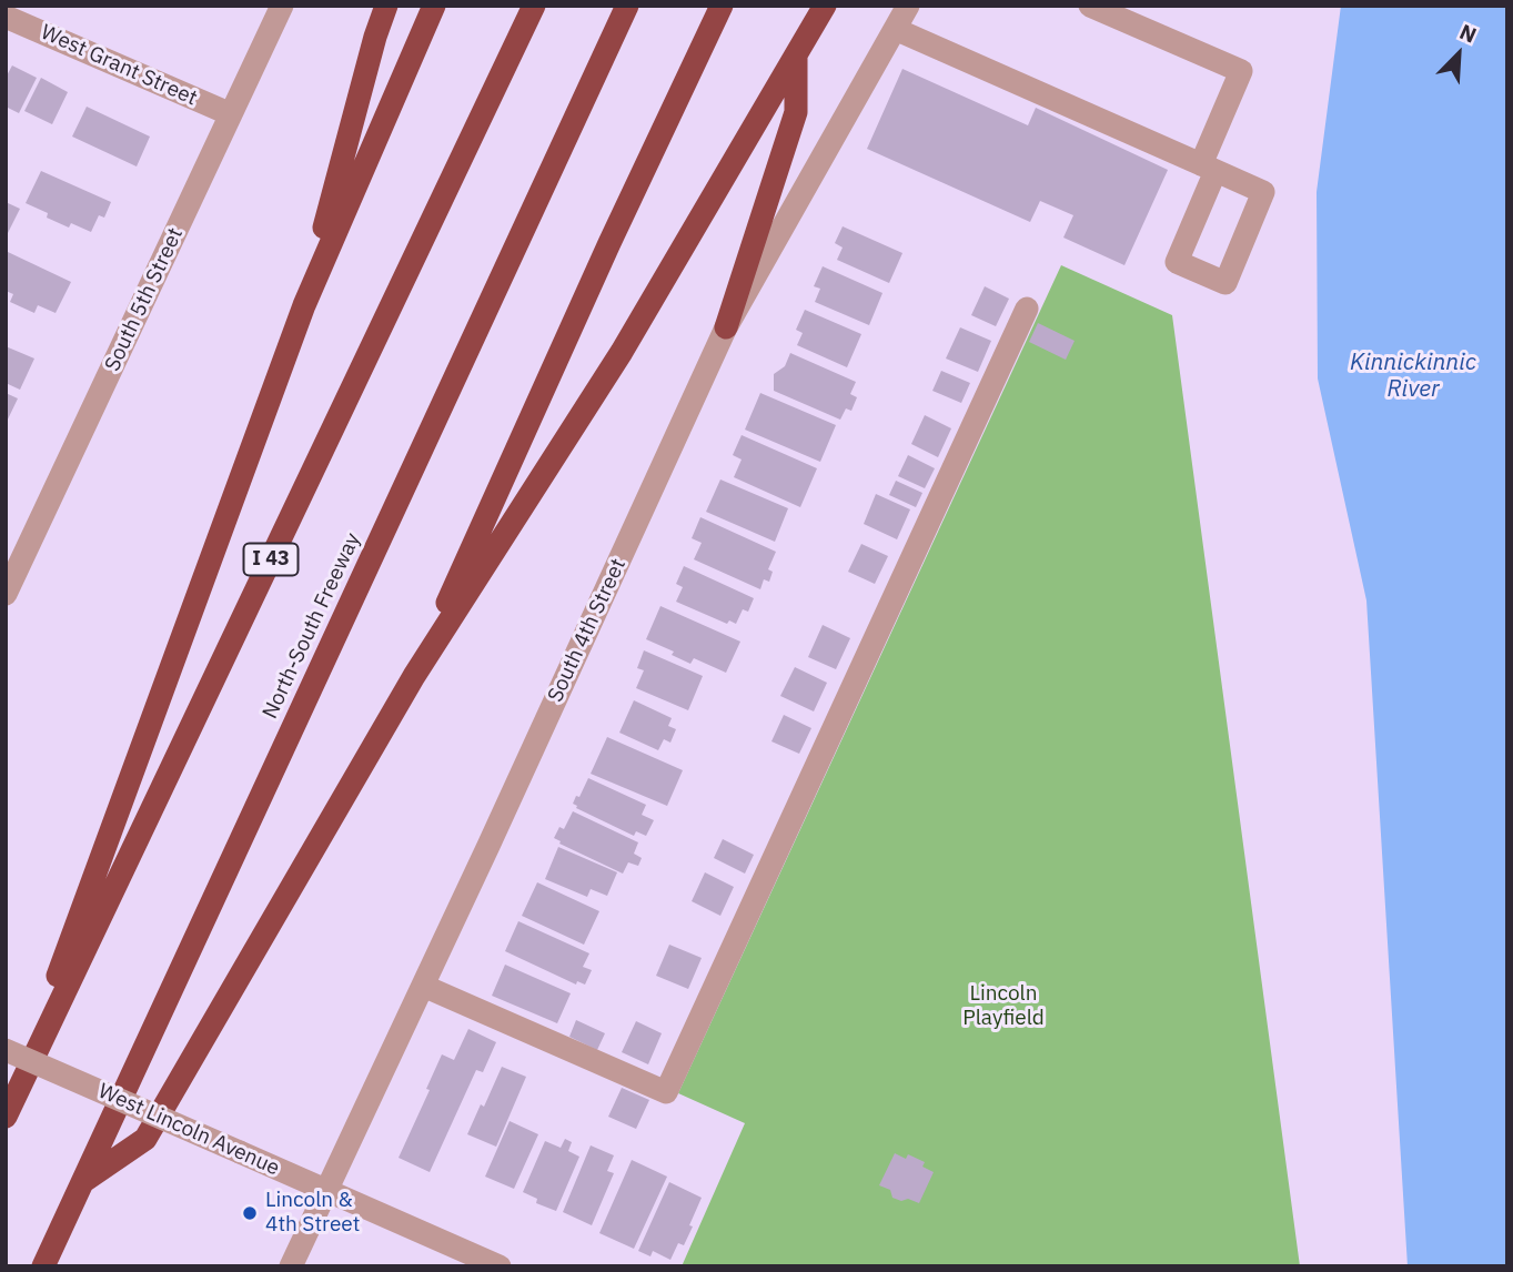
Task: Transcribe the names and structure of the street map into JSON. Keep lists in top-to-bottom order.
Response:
{
  "streets": {
    "highway": ["I 43", "North-South Freeway"],
    "street": [
      "West Grant Street",
      "South 5th Street",
      "South 4th Street",
      "West Lincoln Avenue"
    ]
  },
  "crossings": [
    ["West Grant Street", "South 5th Street"],
    ["South 4th Street", "West Lincoln Avenue"]
  ],
  "water": ["Kinnickinnic River"],
  "parks": ["Lincoln Playfield"],
  "places": ["Lincoln & 4th Street"],
  "north": "top right"
}
